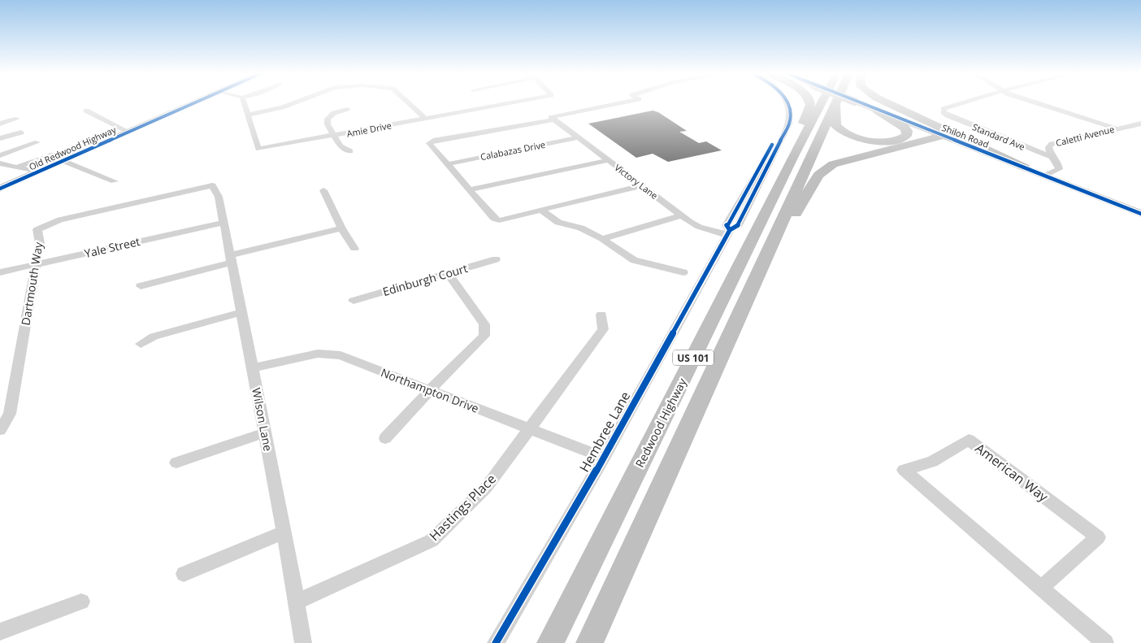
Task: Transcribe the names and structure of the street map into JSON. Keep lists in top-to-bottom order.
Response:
{
  "streets": {
    "highway": ["US 101", "Redwood Highway"],
    "main road": ["Shiloh Road", "Old Redwood Highway"],
    "street": [
      "Amie Drive",
      "Caletti Avenue",
      "Standard Ave",
      "Calabazas Drive",
      "Victory Lane",
      "Yale Street",
      "Edinburgh Court",
      "Dartmouth Way",
      "Northampton Drive",
      "Wilson Lane",
      "Hembree Lane",
      "American Way",
      "Hastings Place"
    ]
  },
  "crossings": [
    ["Shiloh Road", "Caletti Avenue"],
    ["Caletti Avenue", "Standard Ave"],
    ["Calabazas Drive", "Victory Lane"],
    ["Victory Lane", "Hembree Lane"],
    ["Yale Street", "Dartmouth Way"],
    ["Yale Street", "Wilson Lane"],
    ["Dartmouth Way", "Wilson Lane"],
    ["Northampton Drive", "Wilson Lane"],
    ["Northampton Drive", "Hembree Lane"],
    ["Northampton Drive", "Hastings Place"],
    ["Wilson Lane", "Hastings Place"]
  ]
}
